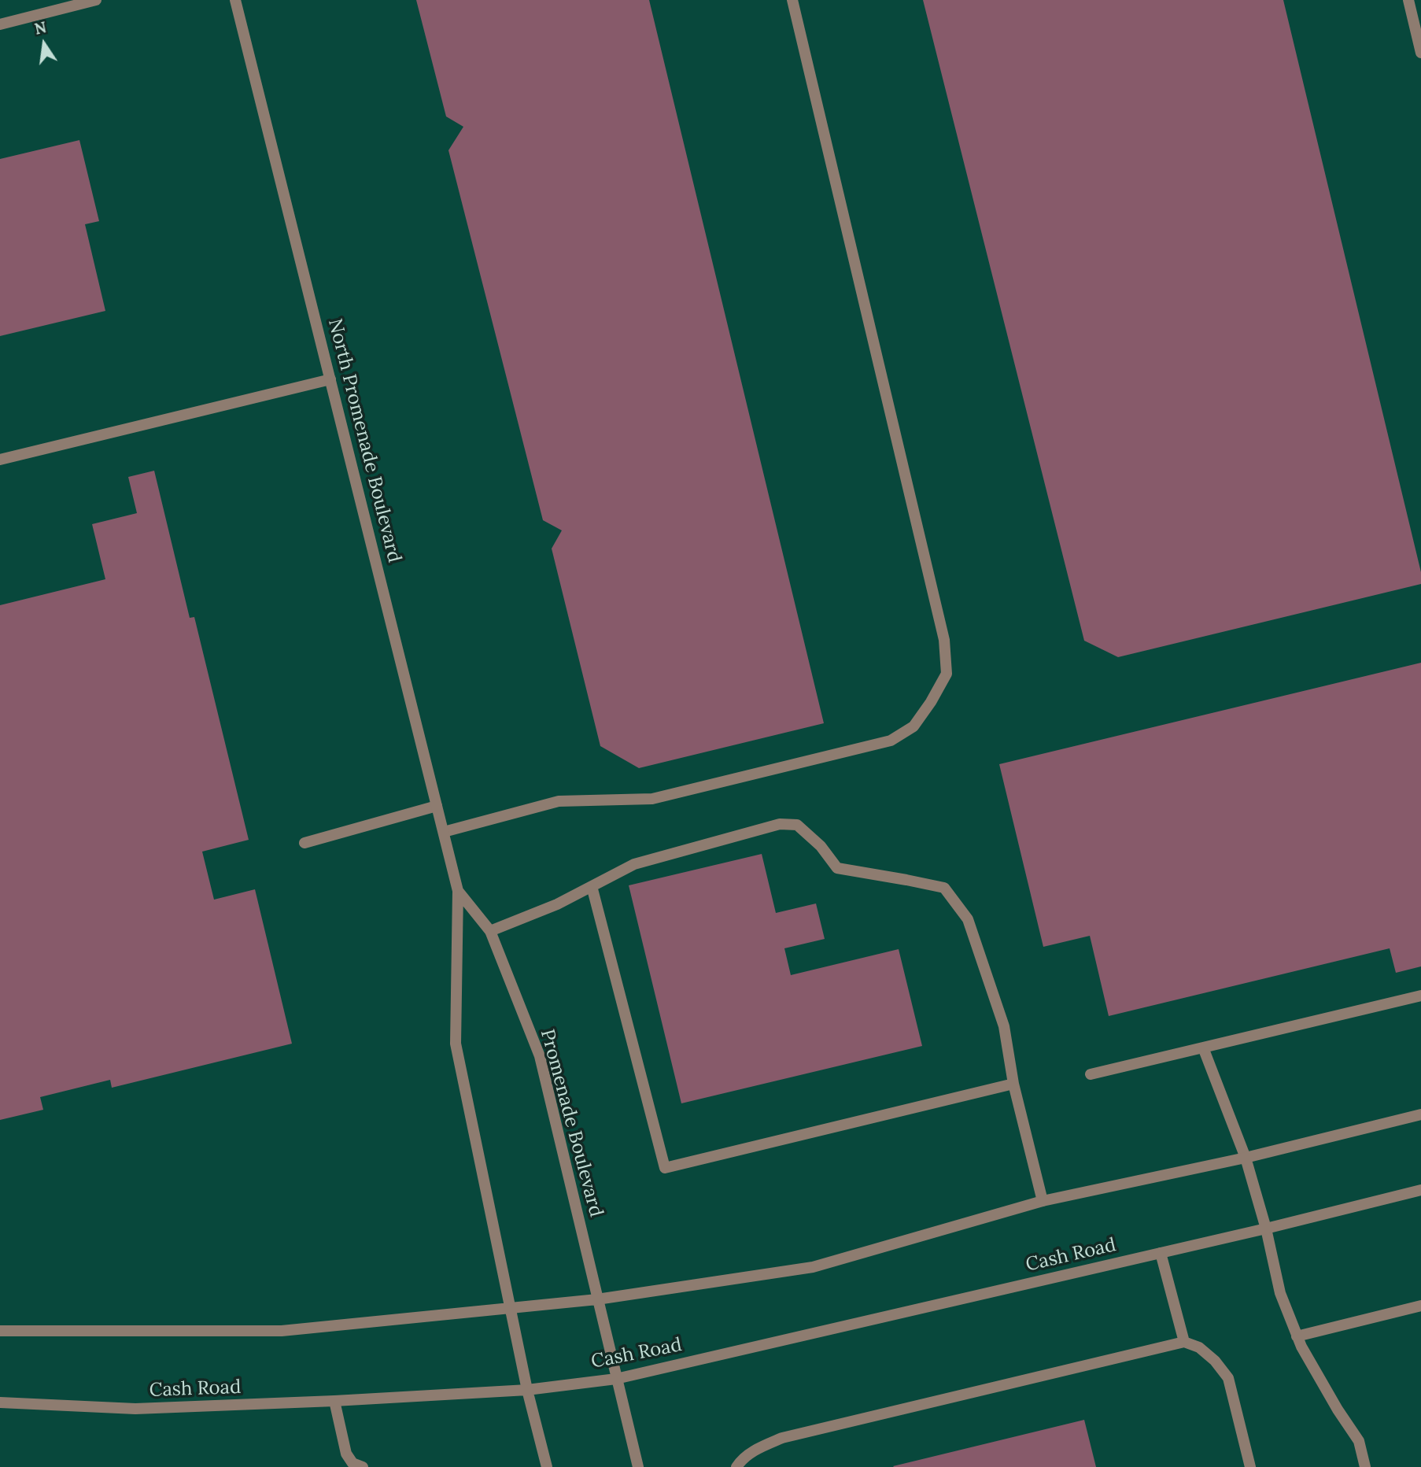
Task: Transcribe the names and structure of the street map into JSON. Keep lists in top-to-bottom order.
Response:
{
  "streets": {
    "street": ["North Promenade Boulevard", "Promenade Boulevard", "Cash Road"]
  },
  "crossings": [
    ["North Promenade Boulevard", "Promenade Boulevard"],
    ["Promenade Boulevard", "Cash Road"]
  ],
  "north": "top"
}
